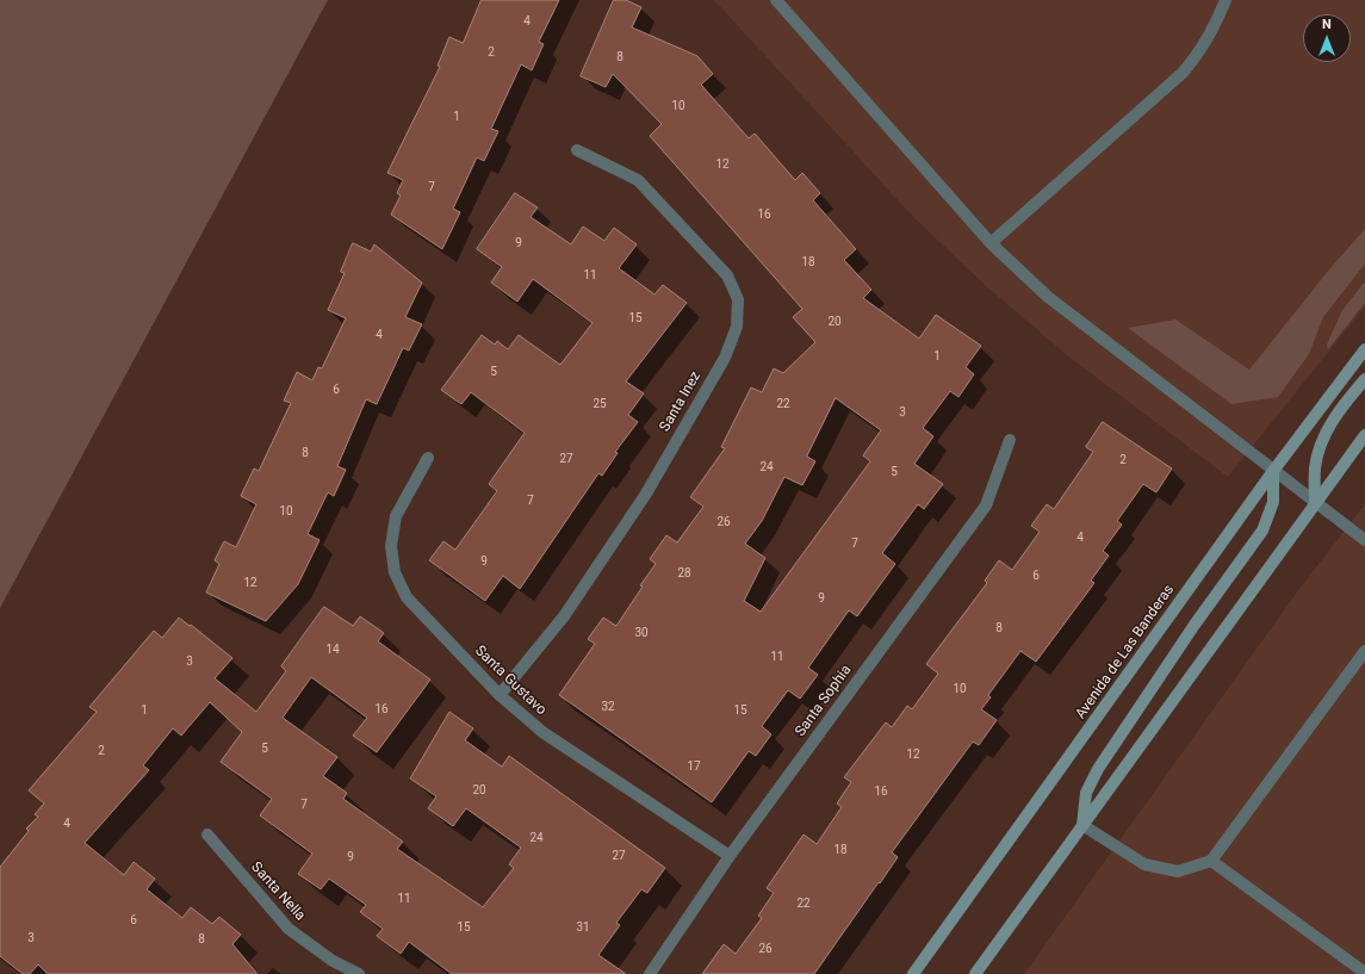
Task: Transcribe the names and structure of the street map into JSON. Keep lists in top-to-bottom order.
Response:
{
  "streets": {
    "main road": ["Avenida de Las Banderas"],
    "street": [
      "Santa Inez",
      "Santa Gustavo",
      "Santa Sophia",
      "Santa Nella"
    ]
  },
  "crossings": [
    ["Santa Inez", "Santa Gustavo"],
    ["Santa Gustavo", "Santa Sophia"]
  ],
  "house_numbers": [
    "4",
    "2",
    "8",
    "10",
    "1",
    "12",
    "7",
    "16",
    "9",
    "18",
    "11",
    "15",
    "20",
    "4",
    "1",
    "5",
    "6",
    "25",
    "22",
    "3",
    "8",
    "27",
    "2",
    "24",
    "5",
    "7",
    "10",
    "26",
    "4",
    "7",
    "9",
    "28",
    "6",
    "12",
    "9",
    "8",
    "30",
    "14",
    "11",
    "3",
    "10",
    "32",
    "16",
    "1",
    "15",
    "5",
    "2",
    "12",
    "17",
    "20",
    "16",
    "7",
    "4",
    "24",
    "18",
    "27",
    "9",
    "11",
    "22",
    "6",
    "15",
    "31",
    "3",
    "8",
    "26"
  ],
  "north": "top"
}
